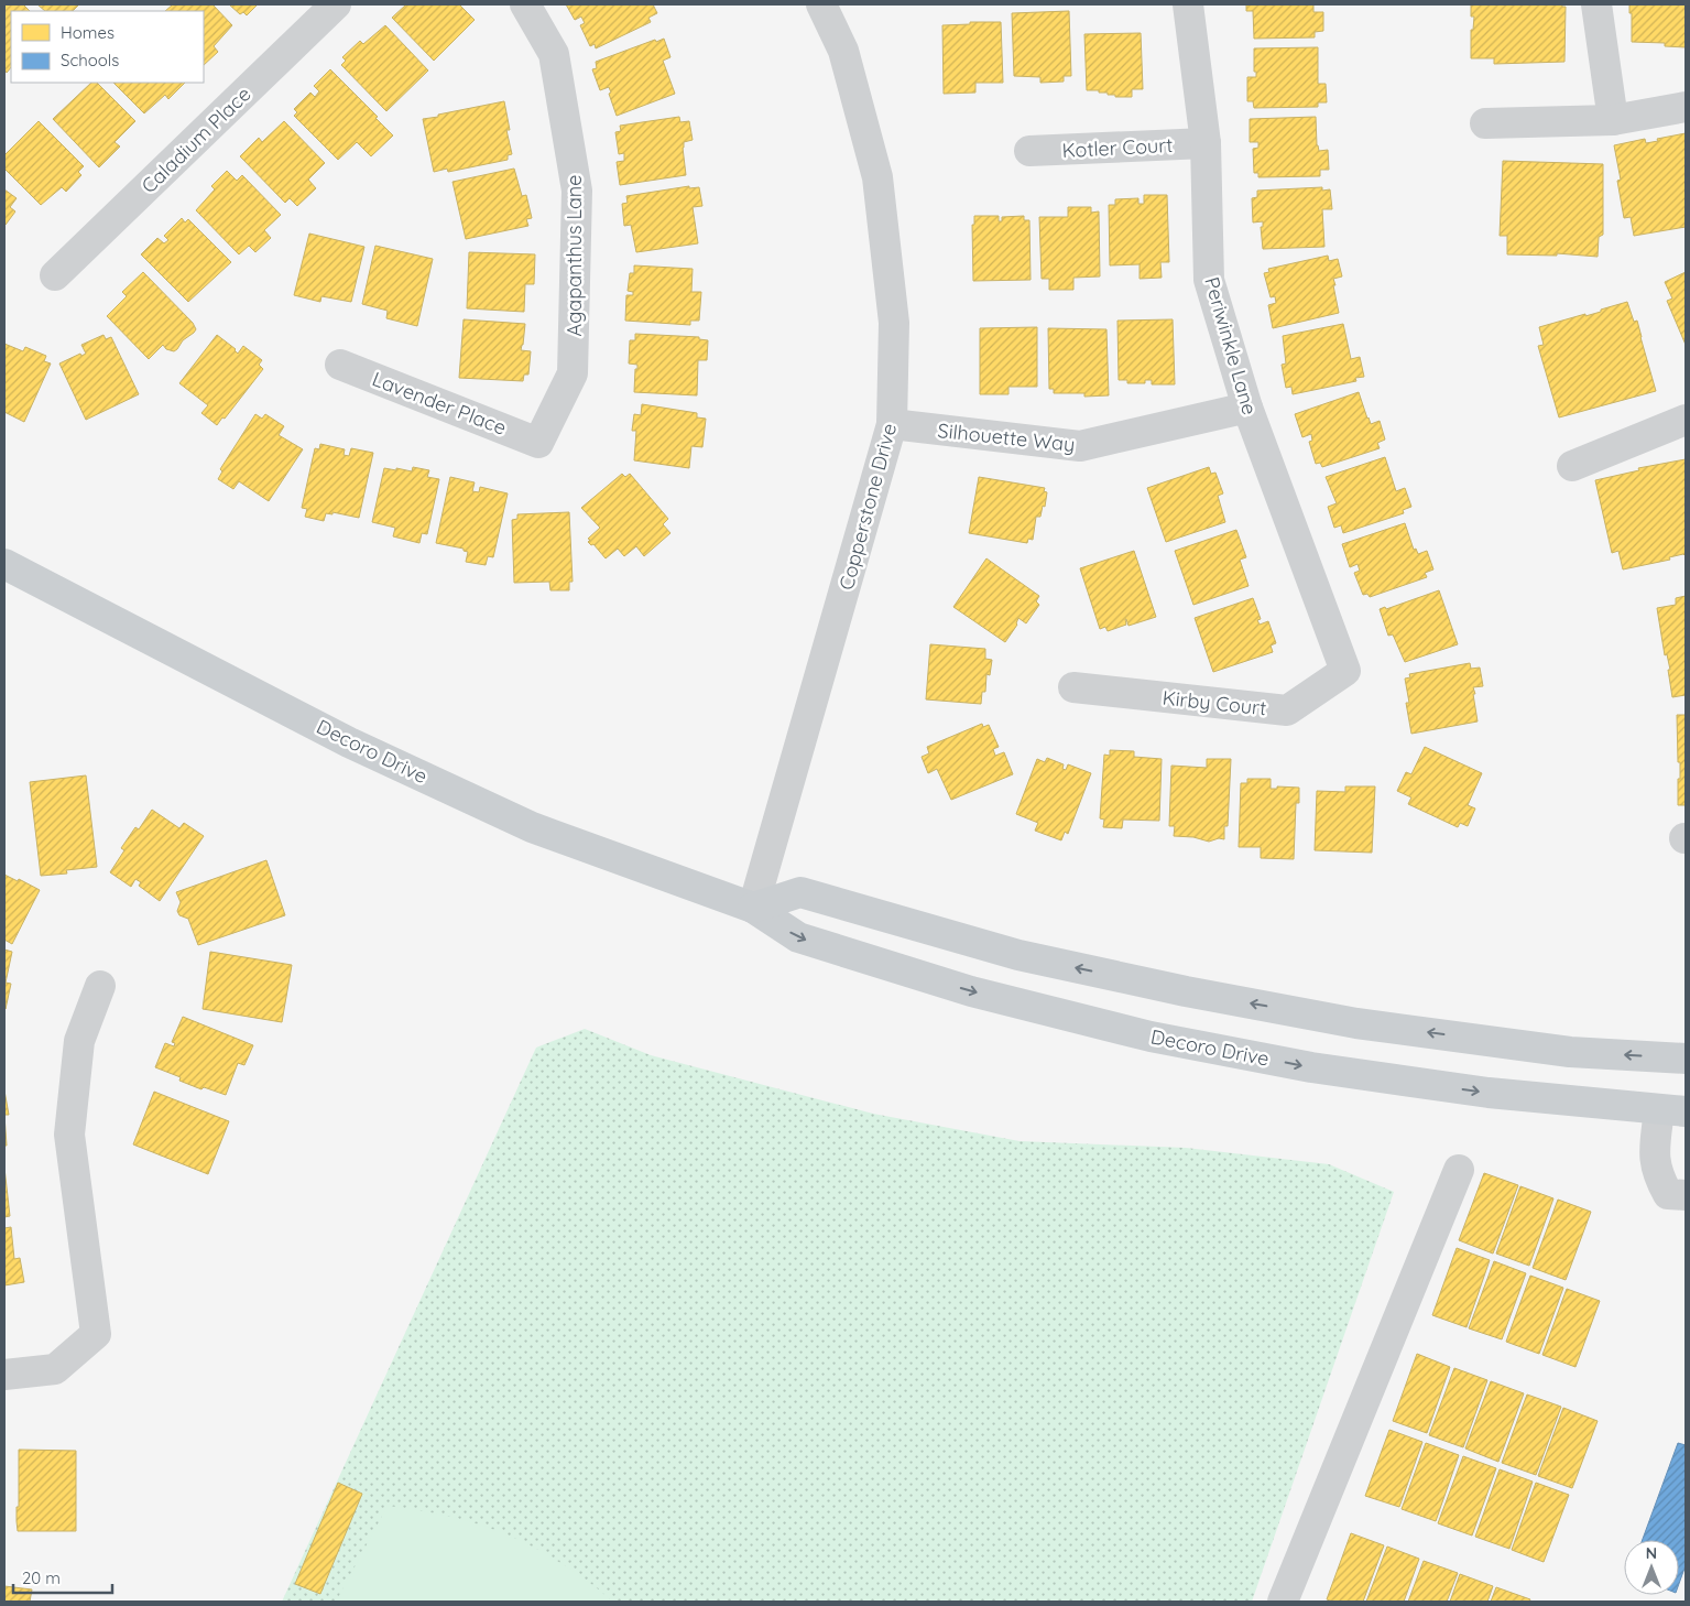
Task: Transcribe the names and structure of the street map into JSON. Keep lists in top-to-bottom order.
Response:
{
  "streets": {
    "main road": ["Decoro Drive"],
    "street": [
      "Caladium Place",
      "Kotler Court",
      "Agapanthus Lane",
      "Periwinkle Lane",
      "Lavender Place",
      "Silhouette Way",
      "Copperstone Drive",
      "Kirby Court"
    ]
  },
  "crossings": [
    ["Kotler Court", "Periwinkle Lane"],
    ["Agapanthus Lane", "Lavender Place"],
    ["Periwinkle Lane", "Silhouette Way"],
    ["Periwinkle Lane", "Kirby Court"],
    ["Silhouette Way", "Copperstone Drive"],
    ["Copperstone Drive", "Decoro Drive"]
  ],
  "legend": ["Homes", "Schools"],
  "scale_bar": "20 m",
  "north": "top"
}
